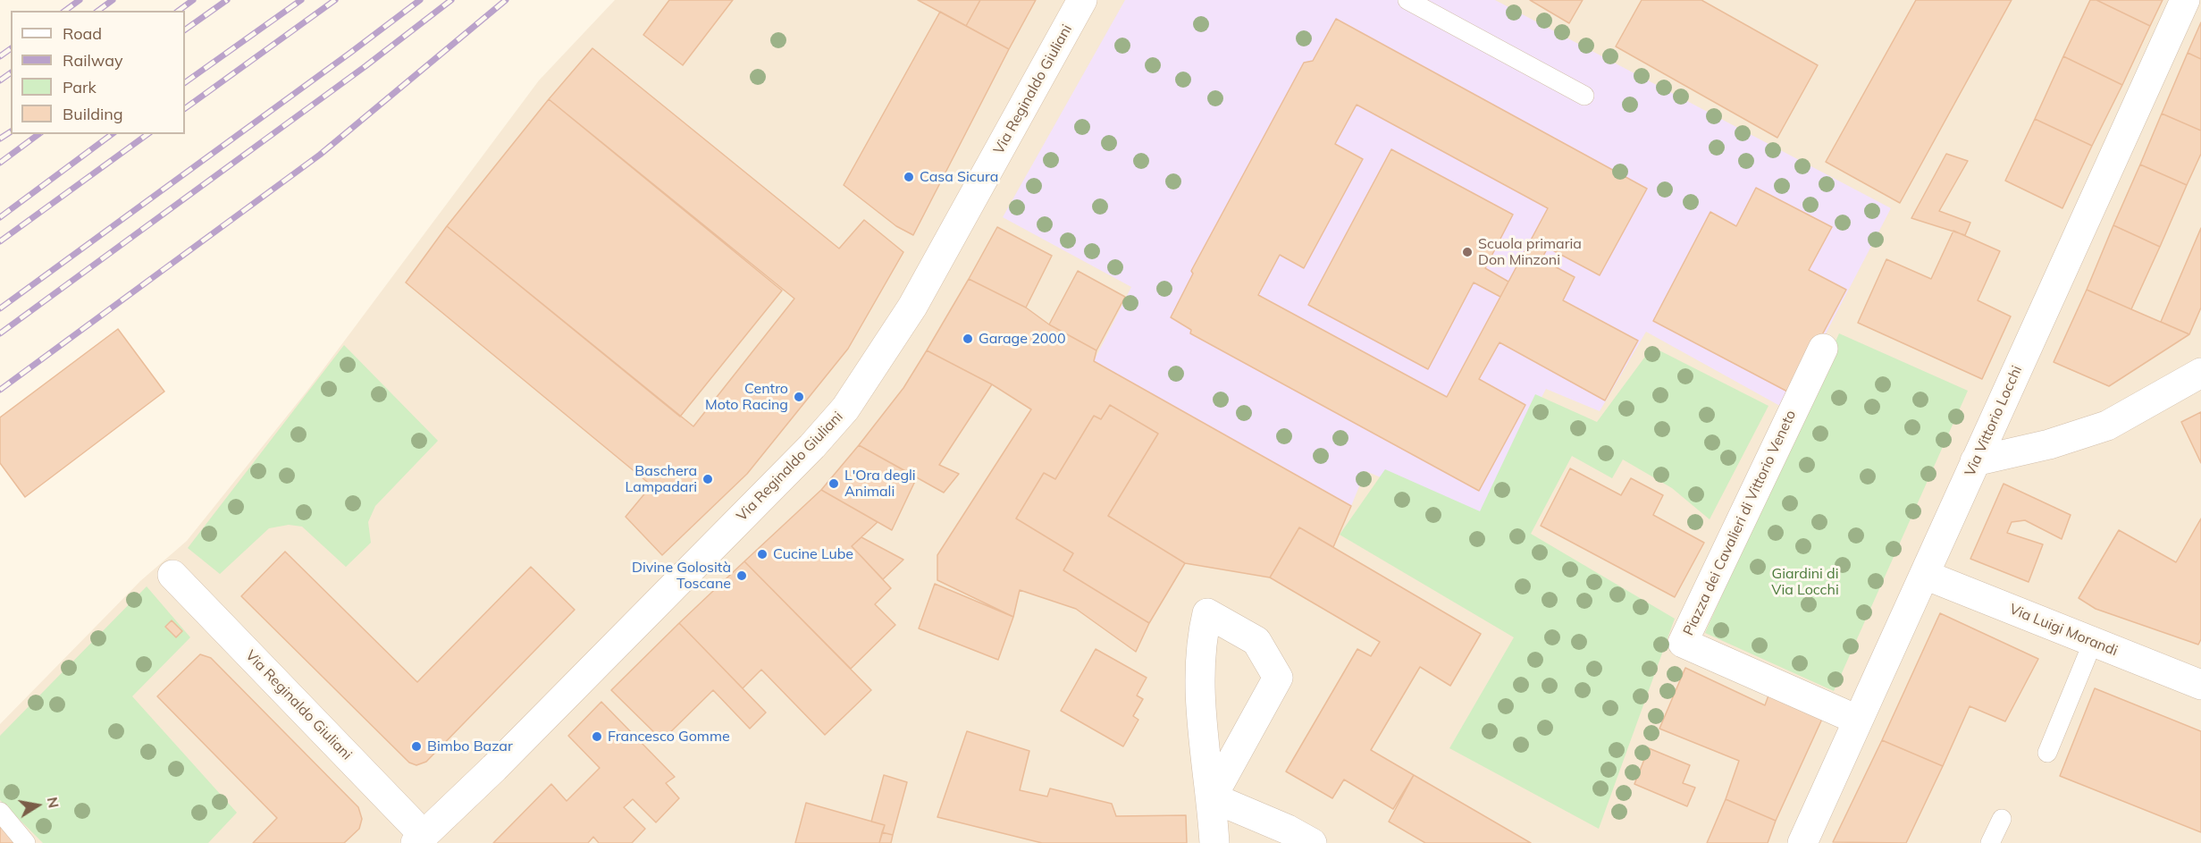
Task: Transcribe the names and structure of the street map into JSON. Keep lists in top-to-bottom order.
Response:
{
  "streets": {
    "street": [
      "Via Reginaldo Giuliani",
      "Via Vittorio Locchi",
      "Piazza dei Cavalieri di Vittorio Veneto",
      "Via Luigi Morandi"
    ]
  },
  "crossings": [
    ["Via Vittorio Locchi", "Piazza dei Cavalieri di Vittorio Veneto"],
    ["Via Vittorio Locchi", "Via Luigi Morandi"]
  ],
  "parks": ["Giardini di Via Locchi"],
  "places": [
    "Casa Sicura",
    "Scuola primaria Don Minzoni",
    "Garage 2000",
    "Centro Moto Racing",
    "Baschera Lampadari",
    "L'Ora degli Animali",
    "Cucine Lube",
    "Divine Golosità Toscane",
    "Francesco Gomme",
    "Bimbo Bazar"
  ],
  "legend": [
    "Road",
    "Railway",
    "Park",
    "Building"
  ],
  "north": "right"
}
